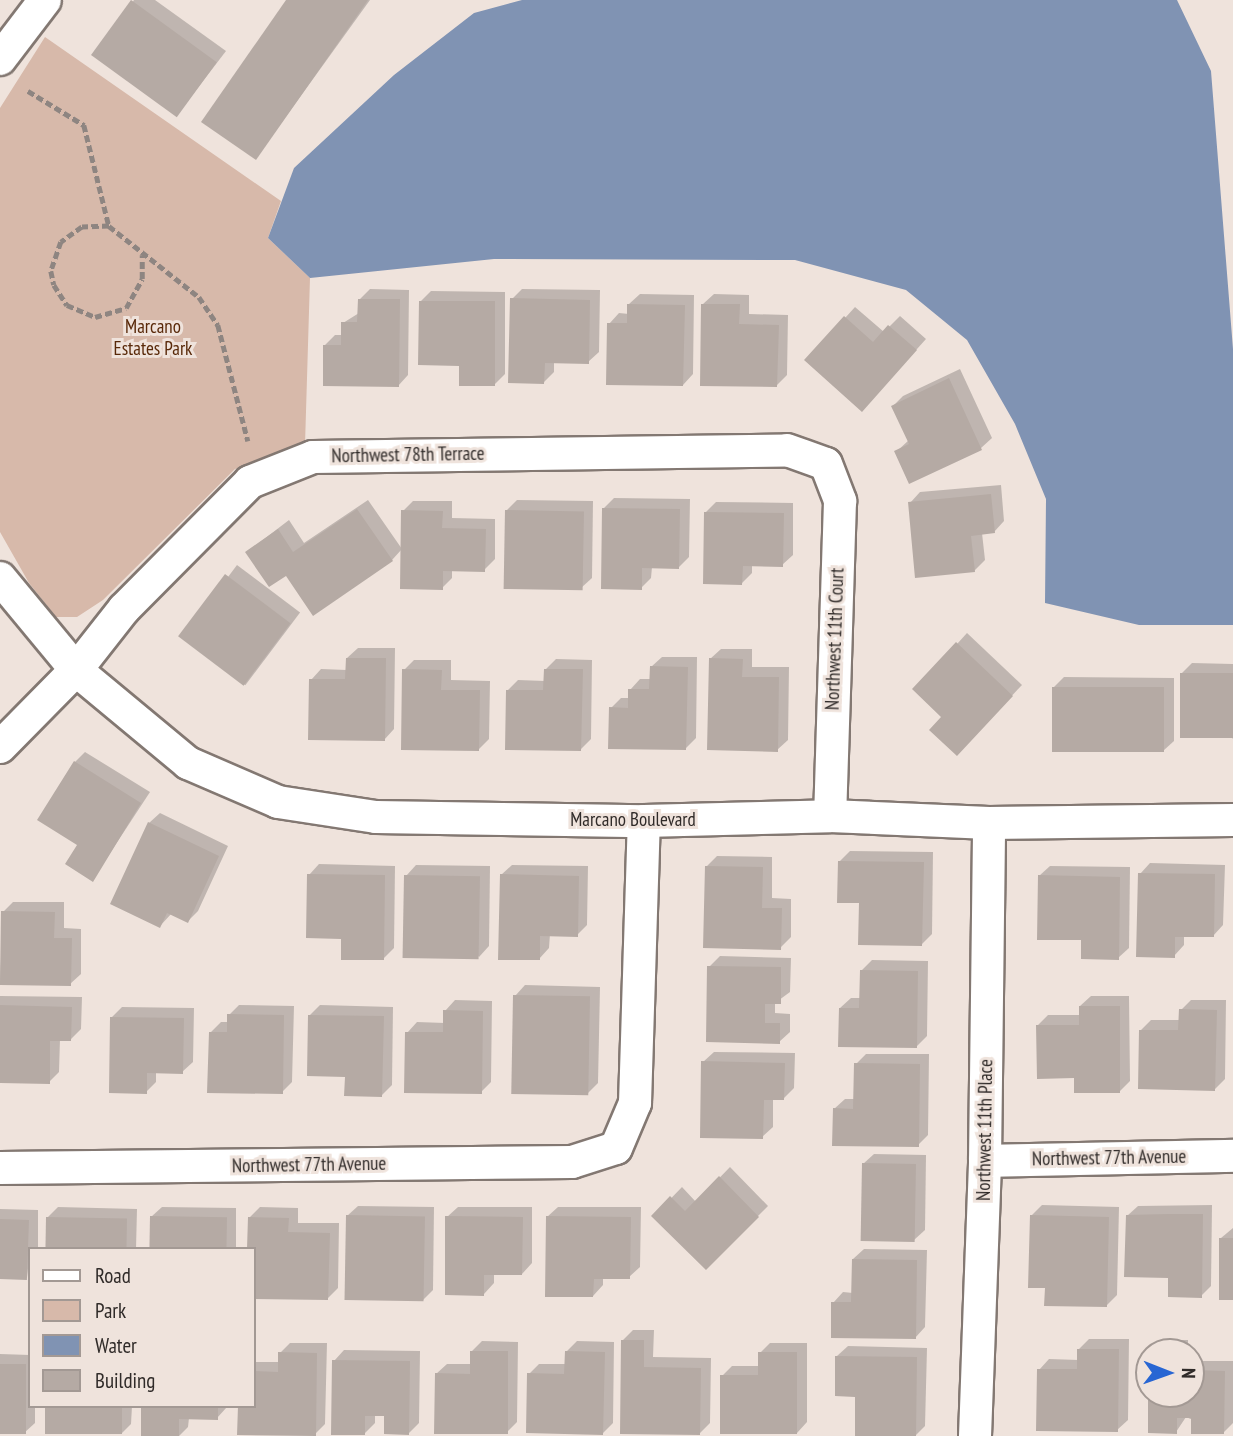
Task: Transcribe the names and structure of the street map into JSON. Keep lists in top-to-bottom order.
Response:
{
  "streets": {
    "street": [
      "Northwest 78th Terrace",
      "Northwest 11th Court",
      "Marcano Boulevard",
      "Northwest 11th Place",
      "Northwest 77th Avenue"
    ]
  },
  "crossings": [
    ["Northwest 78th Terrace", "Northwest 11th Court"],
    ["Northwest 78th Terrace", "Marcano Boulevard"],
    ["Northwest 11th Court", "Marcano Boulevard"],
    ["Marcano Boulevard", "Northwest 11th Place"],
    ["Marcano Boulevard", "Northwest 77th Avenue"],
    ["Northwest 11th Place", "Northwest 77th Avenue"]
  ],
  "parks": ["Marcano Estates Park"],
  "legend": [
    "Road",
    "Park",
    "Water",
    "Building"
  ],
  "north": "right"
}
